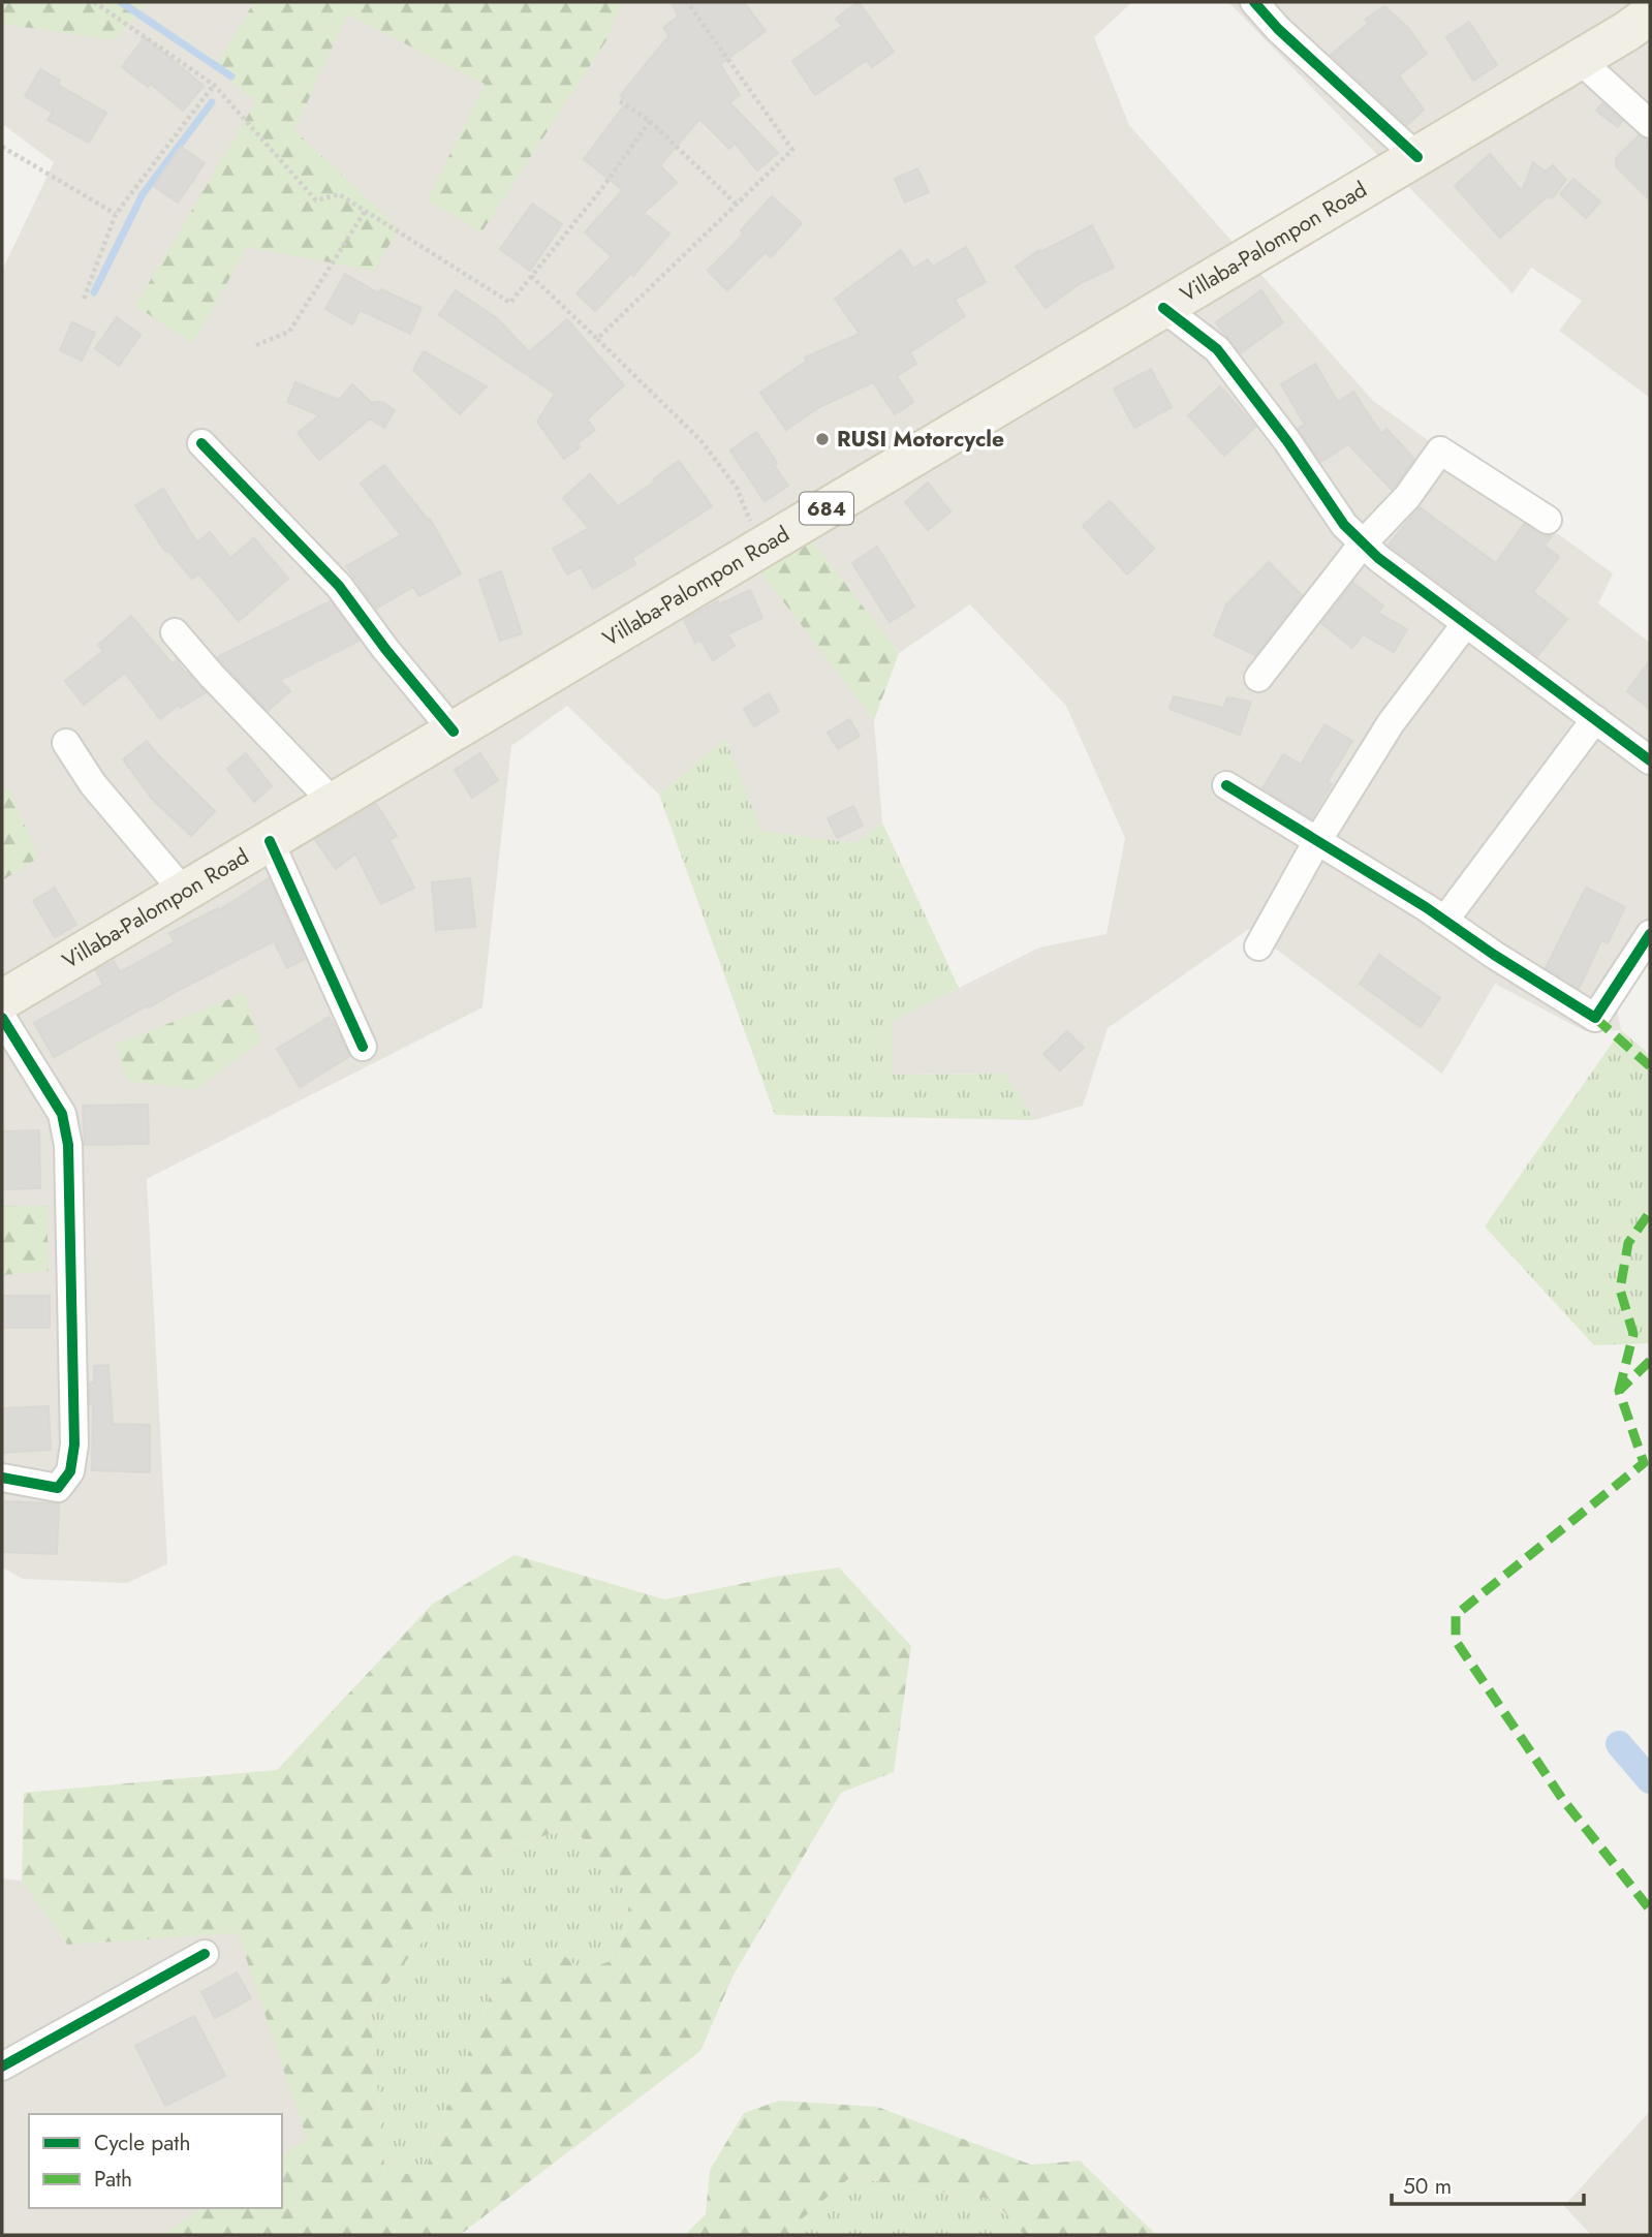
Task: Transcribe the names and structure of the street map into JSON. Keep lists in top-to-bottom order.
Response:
{
  "streets": {
    "main road": ["Villaba-Palompon Road", "684"]
  },
  "places": ["RUSI Motorcycle"],
  "legend": ["Cycle path", "Path"],
  "scale_bar": "50 m"
}
